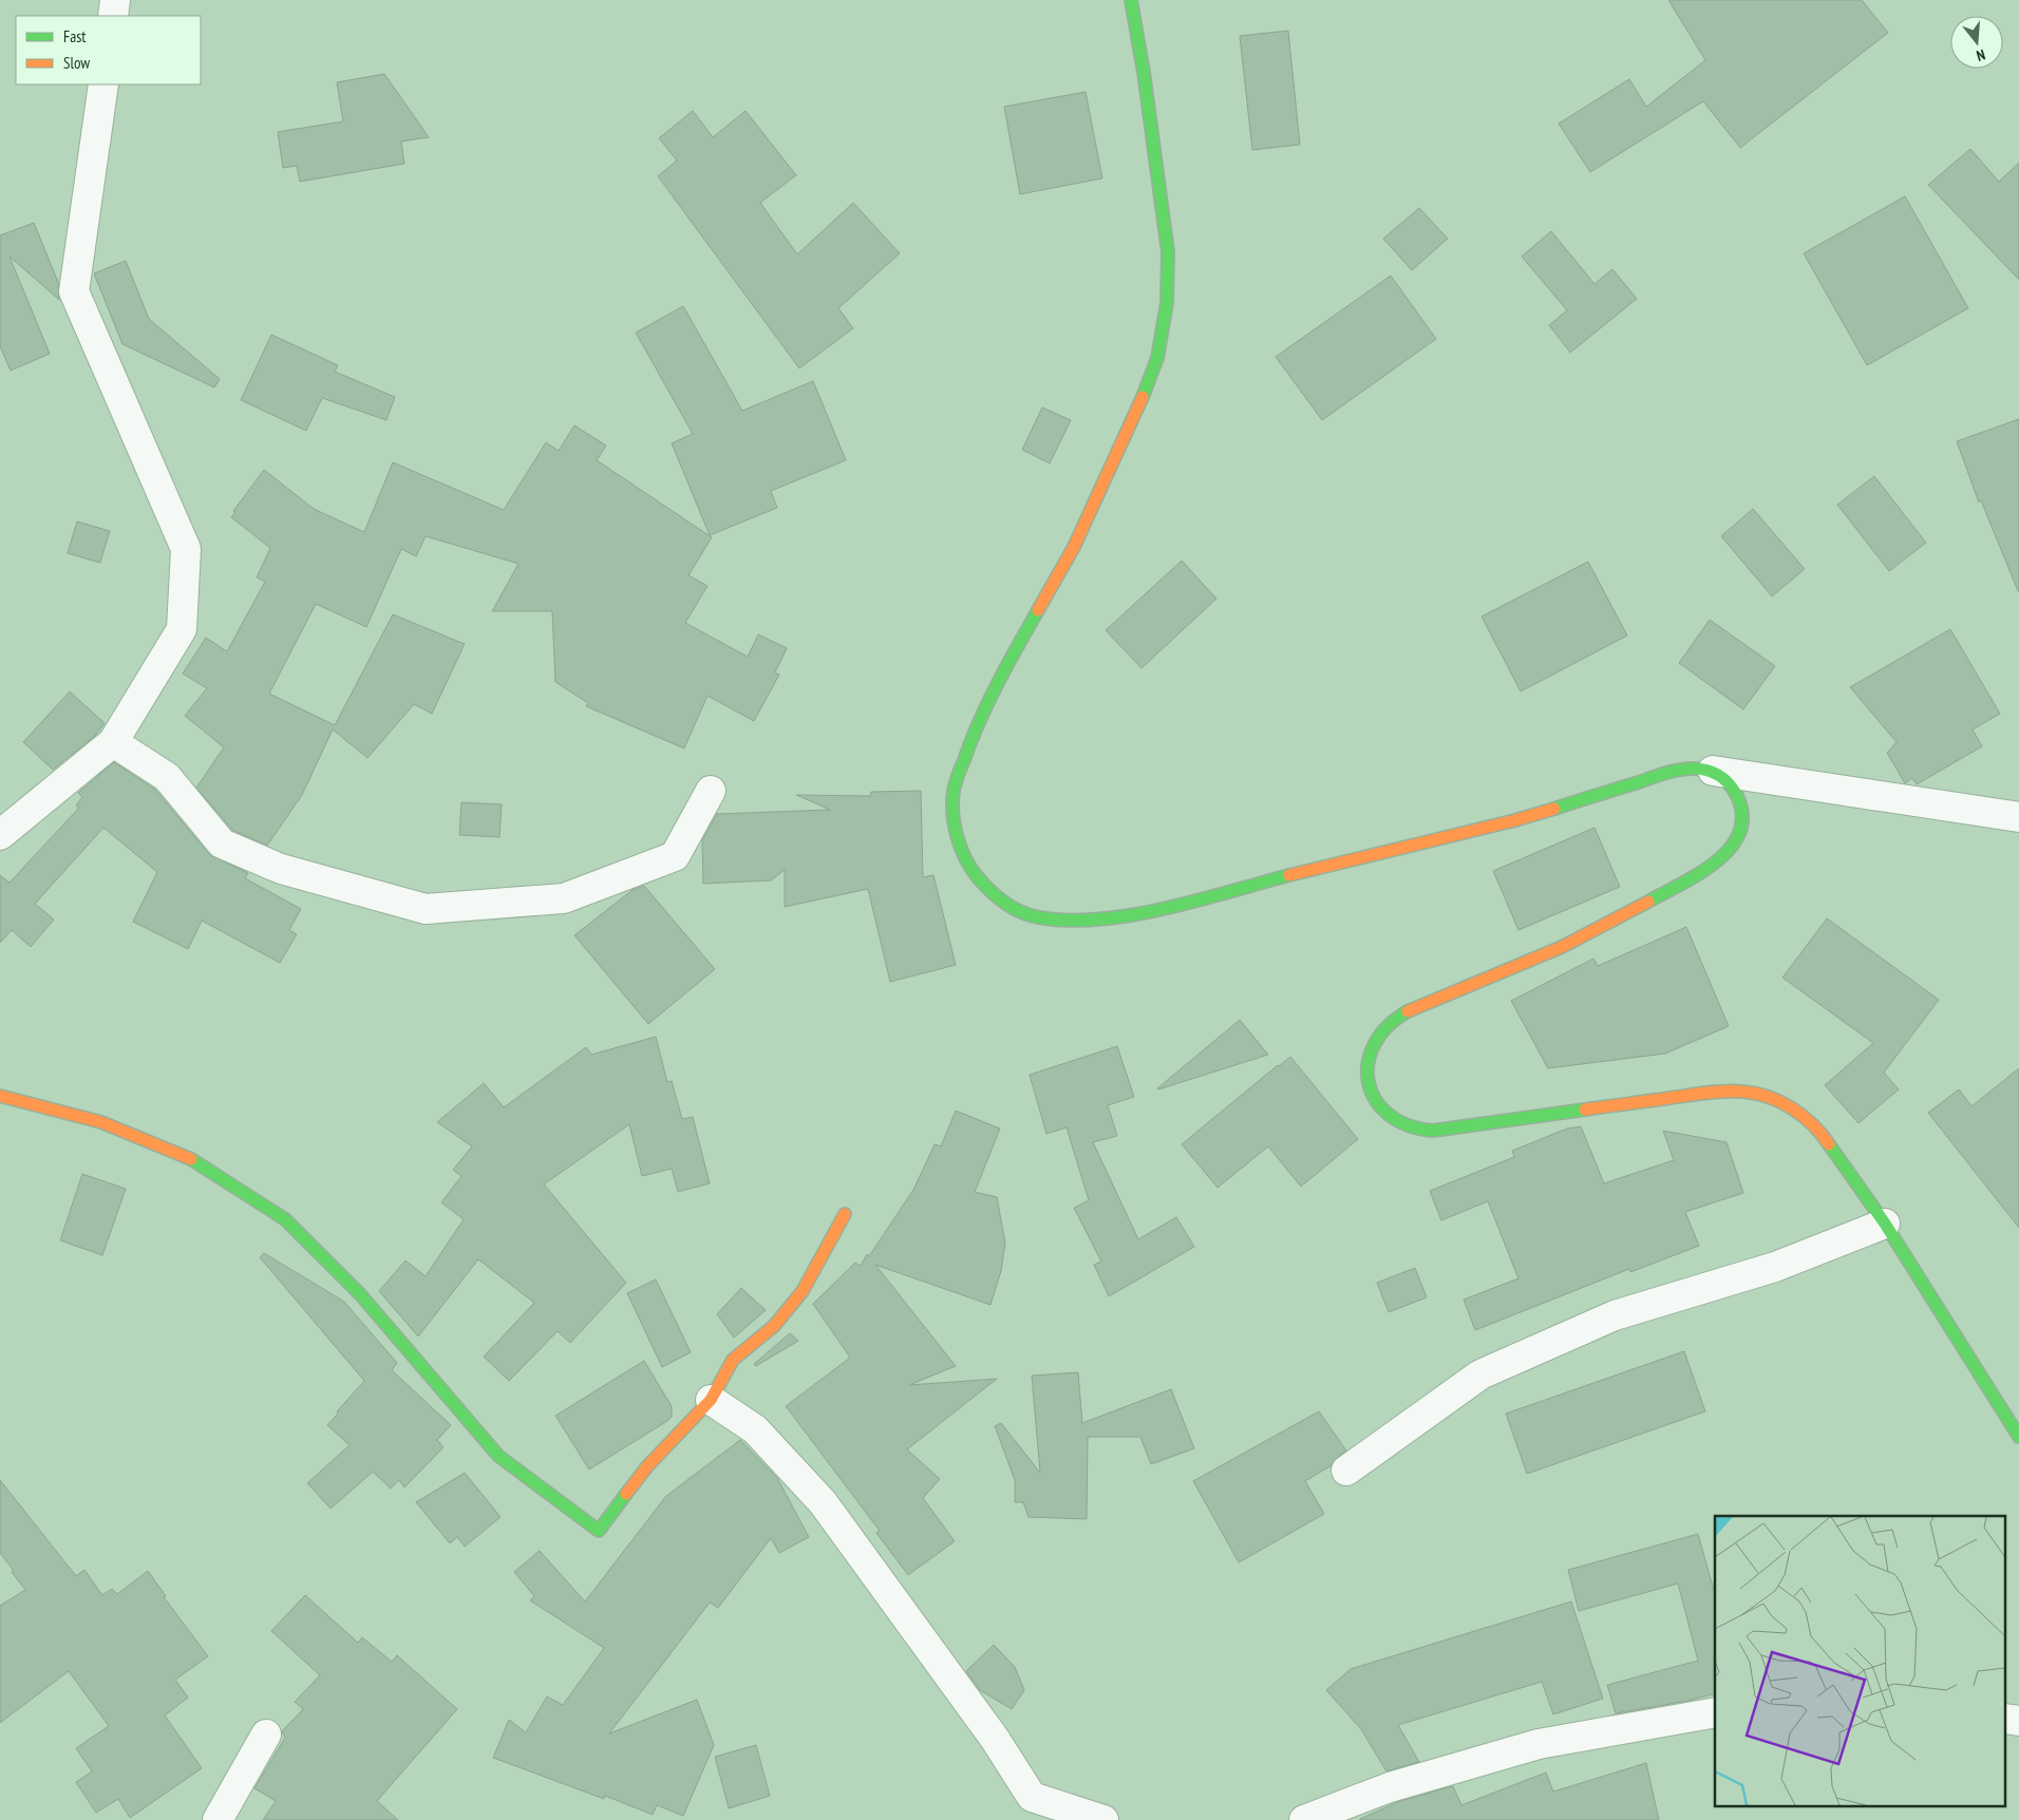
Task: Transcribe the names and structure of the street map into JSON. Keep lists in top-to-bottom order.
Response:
{
  "legend": ["Fast", "Slow"],
  "north": "bottom"
}
